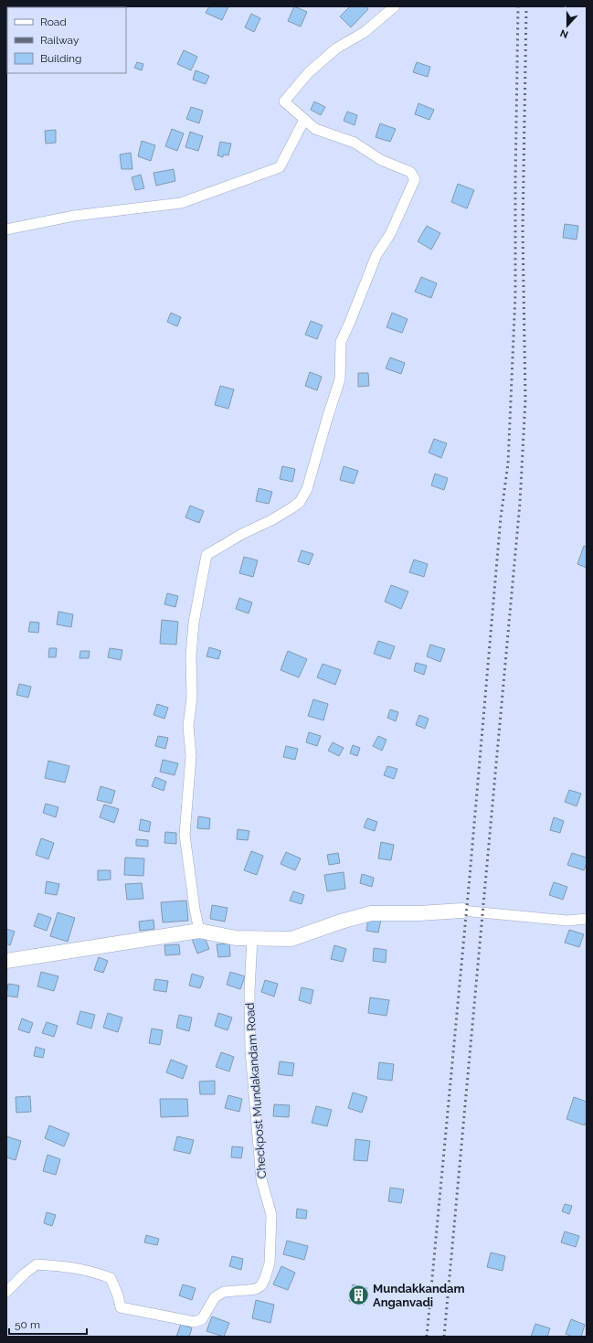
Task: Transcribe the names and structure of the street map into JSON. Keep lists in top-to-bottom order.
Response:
{
  "streets": {
    "street": ["Checkpost Mundakandam Road"]
  },
  "places": {
    "building": ["Mundakkandam Anganvadi"]
  },
  "legend": ["Road", "Railway", "Building"],
  "scale_bar": "50 m",
  "north": "bottom"
}
